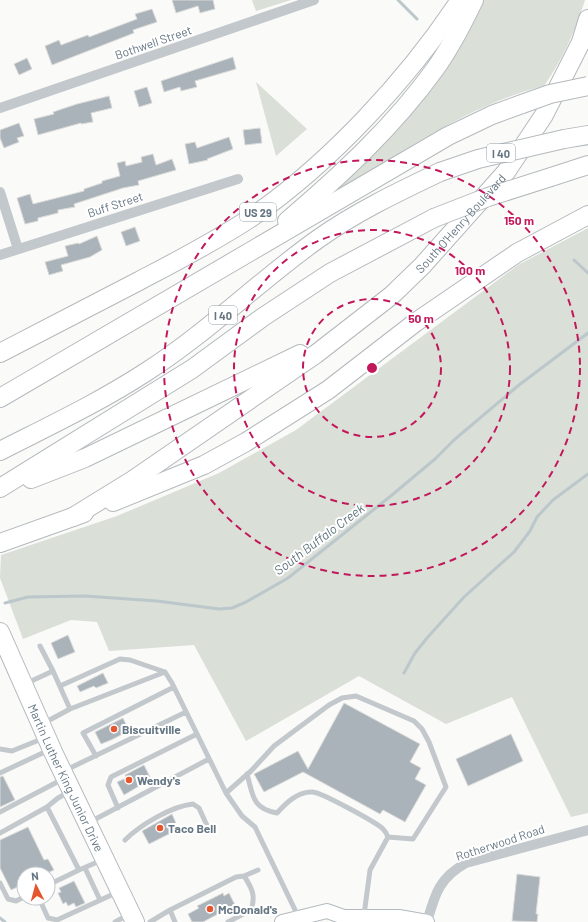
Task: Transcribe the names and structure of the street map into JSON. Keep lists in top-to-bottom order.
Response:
{
  "streets": {
    "highway": [
      "I 40",
      "US 29",
      "South O'Henry Boulevard",
      "Martin Luther King Junior Drive"
    ],
    "street": ["Bothwell Street", "Buff Street", "Rotherwood Road"]
  },
  "water": ["South Buffalo Creek"],
  "places": [
    "Biscuitville",
    "Wendy's",
    "Taco Bell",
    "McDonald's"
  ],
  "north": "top",
  "rings": ["150 m", "100 m", "50 m"]
}
